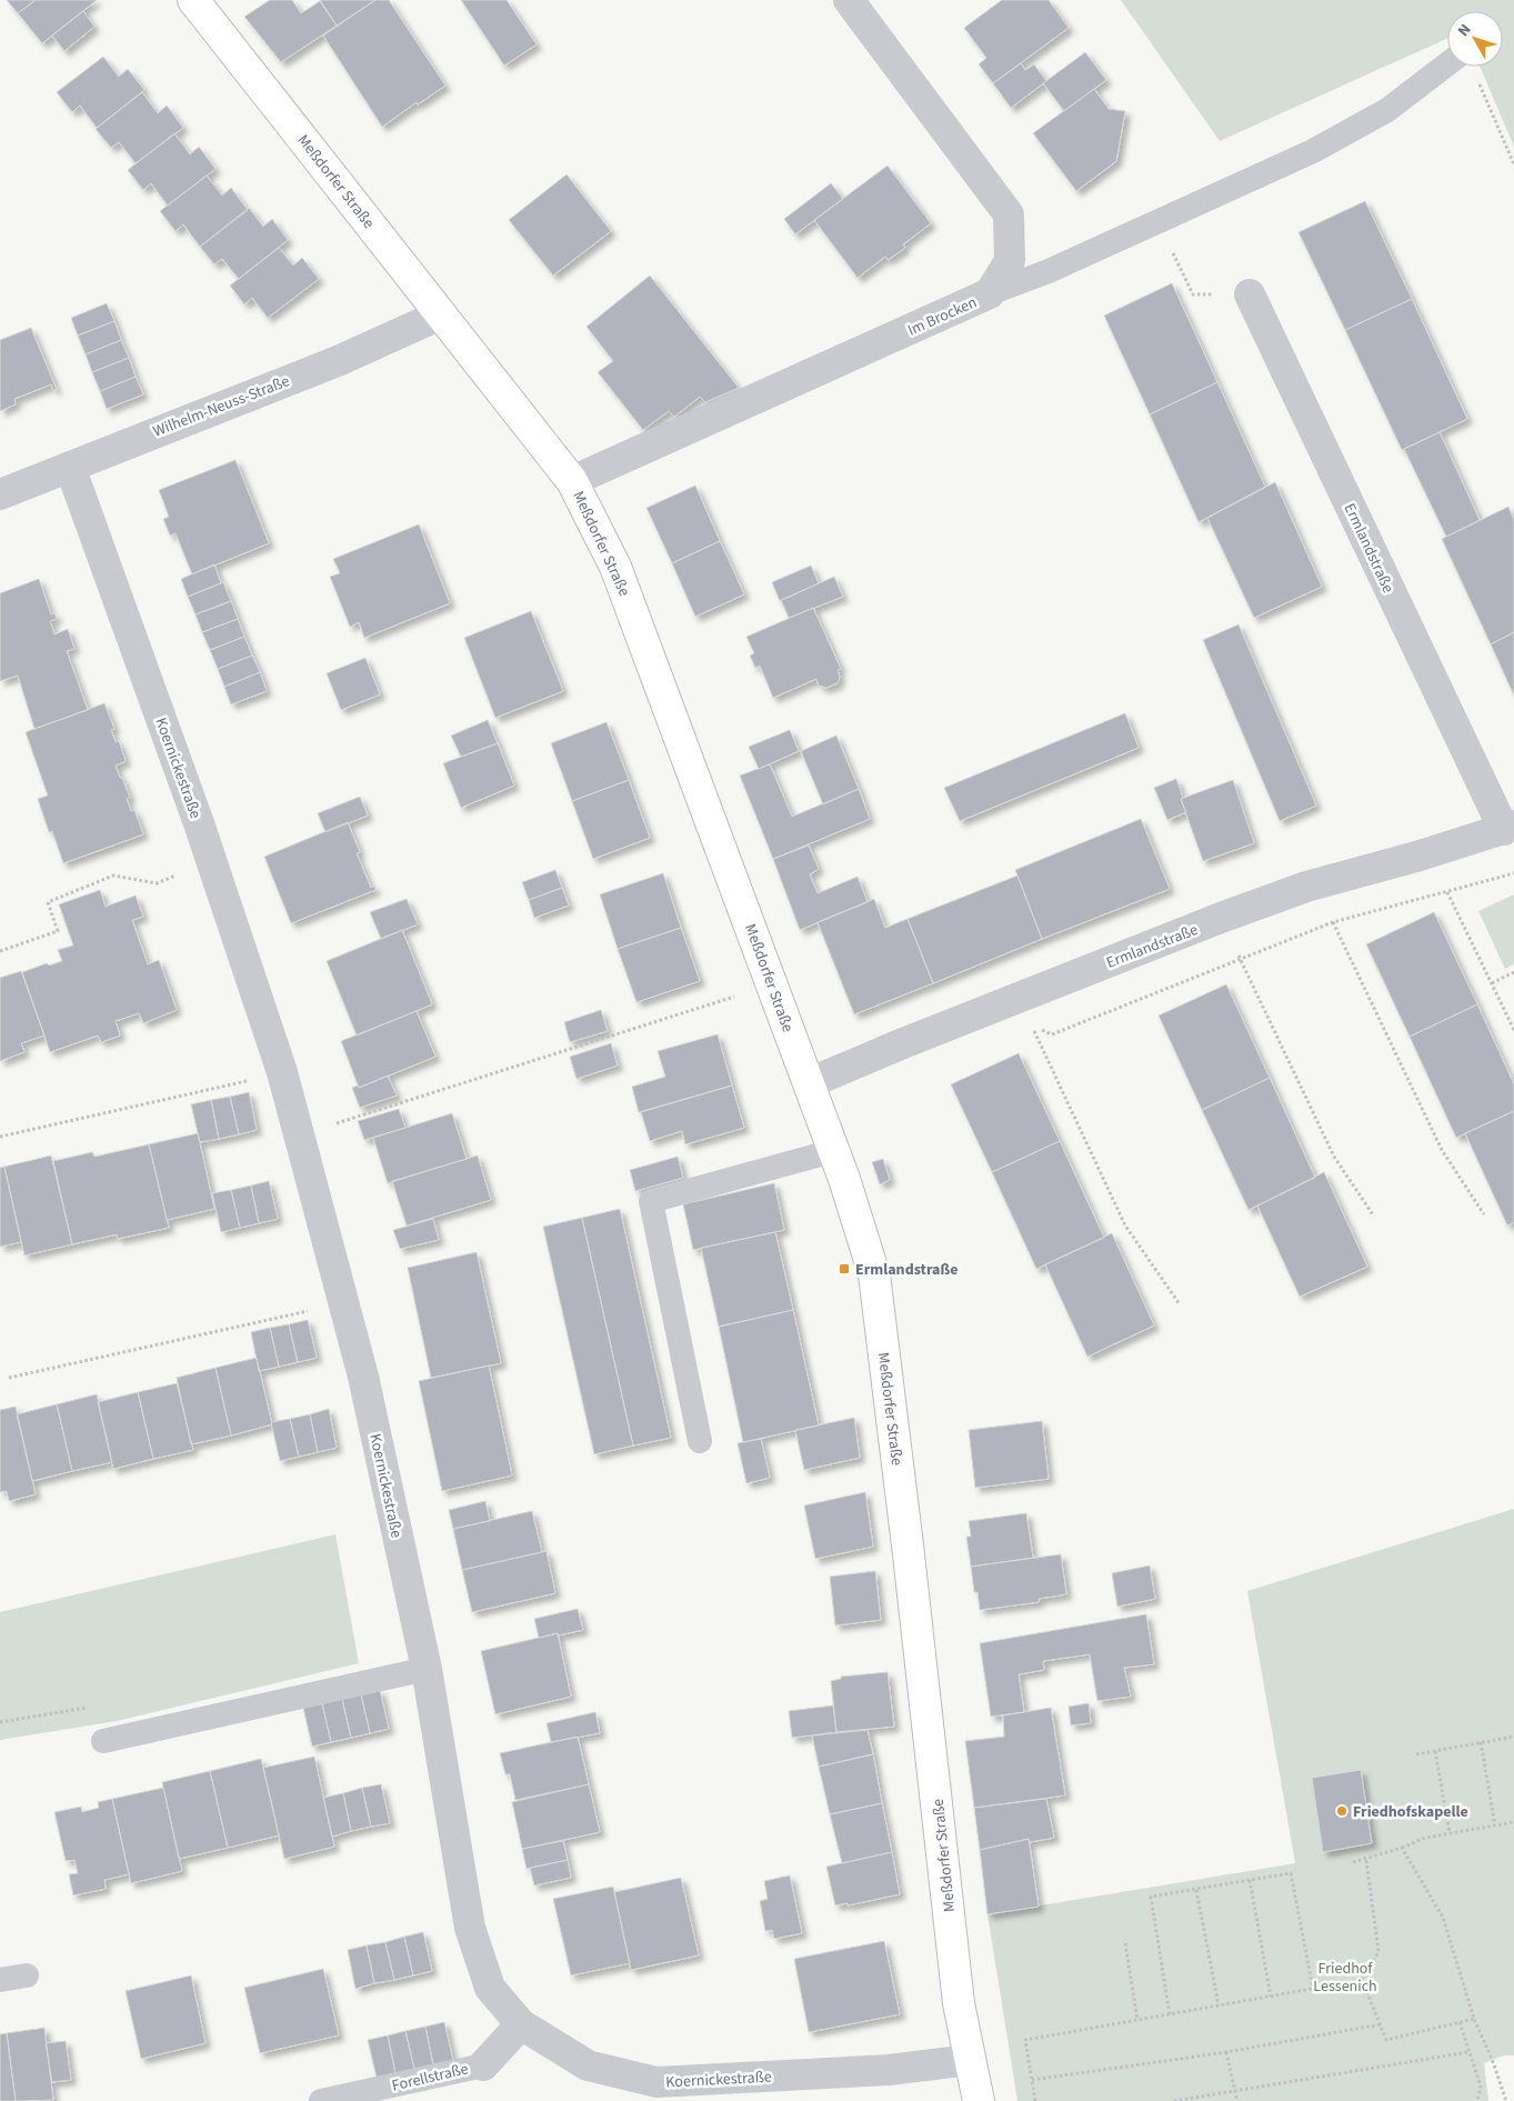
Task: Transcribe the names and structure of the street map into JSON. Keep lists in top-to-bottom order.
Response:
{
  "streets": {
    "street": [
      "Meßdorfer Straße",
      "Im Brocken",
      "Wilhelm-Neuss-Straße",
      "Ermlandstraße",
      "Koernickestraße",
      "Forellstraße"
    ]
  },
  "crossings": [
    ["Meßdorfer Straße", "Im Brocken"],
    ["Meßdorfer Straße", "Wilhelm-Neuss-Straße"],
    ["Meßdorfer Straße", "Ermlandstraße"],
    ["Meßdorfer Straße", "Koernickestraße"],
    ["Wilhelm-Neuss-Straße", "Koernickestraße"],
    ["Koernickestraße", "Forellstraße"]
  ],
  "parks": ["Friedhof Lessenich"],
  "places": {
    "transit": ["Ermlandstraße"],
    "other": ["Friedhofskapelle"]
  },
  "north": "top left"
}
